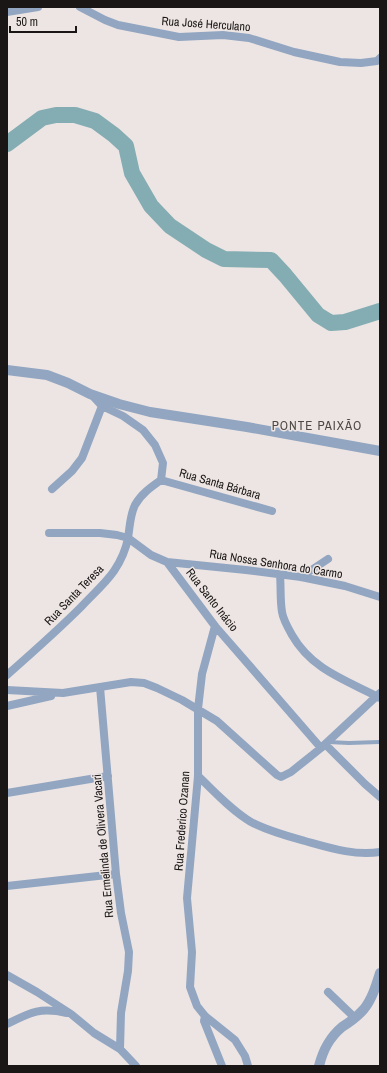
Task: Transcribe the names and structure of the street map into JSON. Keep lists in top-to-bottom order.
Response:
{
  "streets": {
    "street": [
      "Rua José Herculano",
      "Rua Santa Bárbara",
      "Rua Nossa Senhora do Carmo",
      "Rua Santa Teresa",
      "Rua Santo Inácio",
      "Rua Frederico Ozanan",
      "Rua Ermelinda de Olivera Vacari"
    ]
  },
  "crossings": [
    ["Rua Santa Bárbara", "Rua Santa Teresa"],
    ["Rua Nossa Senhora do Carmo", "Rua Santo Inácio"],
    ["Rua Santa Teresa", "Rua Santo Inácio"],
    ["Rua Santo Inácio", "Rua Frederico Ozanan"]
  ],
  "districts": ["PONTE PAIXÃO"],
  "scale_bar": "50 m"
}
